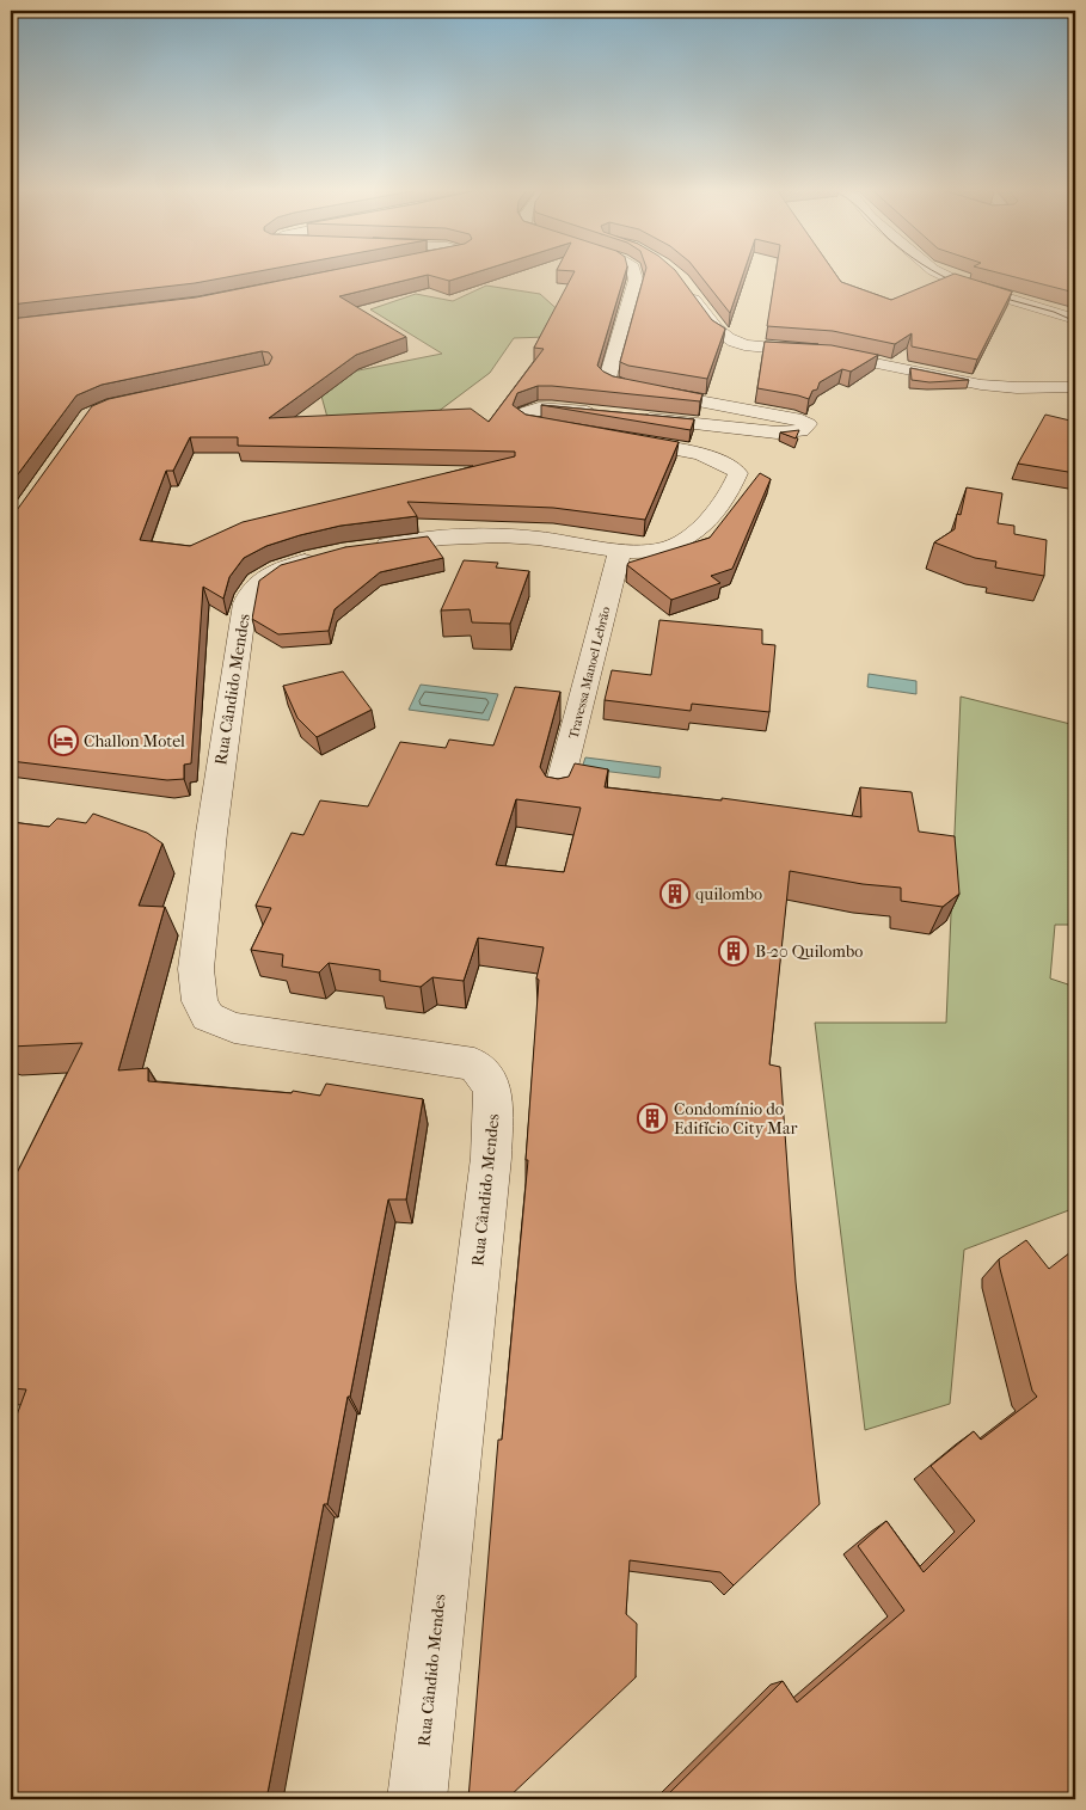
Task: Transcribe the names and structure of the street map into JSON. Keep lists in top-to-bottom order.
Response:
{
  "streets": {
    "street": ["Travessa Manoel Lebrão", "Rua Cândido Mendes"]
  },
  "crossings": [
    ["Travessa Manoel Lebrão", "Rua Cândido Mendes"]
  ],
  "places": {
    "hotel": ["Challon Motel"],
    "building": ["quilombo", "B-20 Quilombo", "Condomínio do Edifício City Mar"]
  }
}
